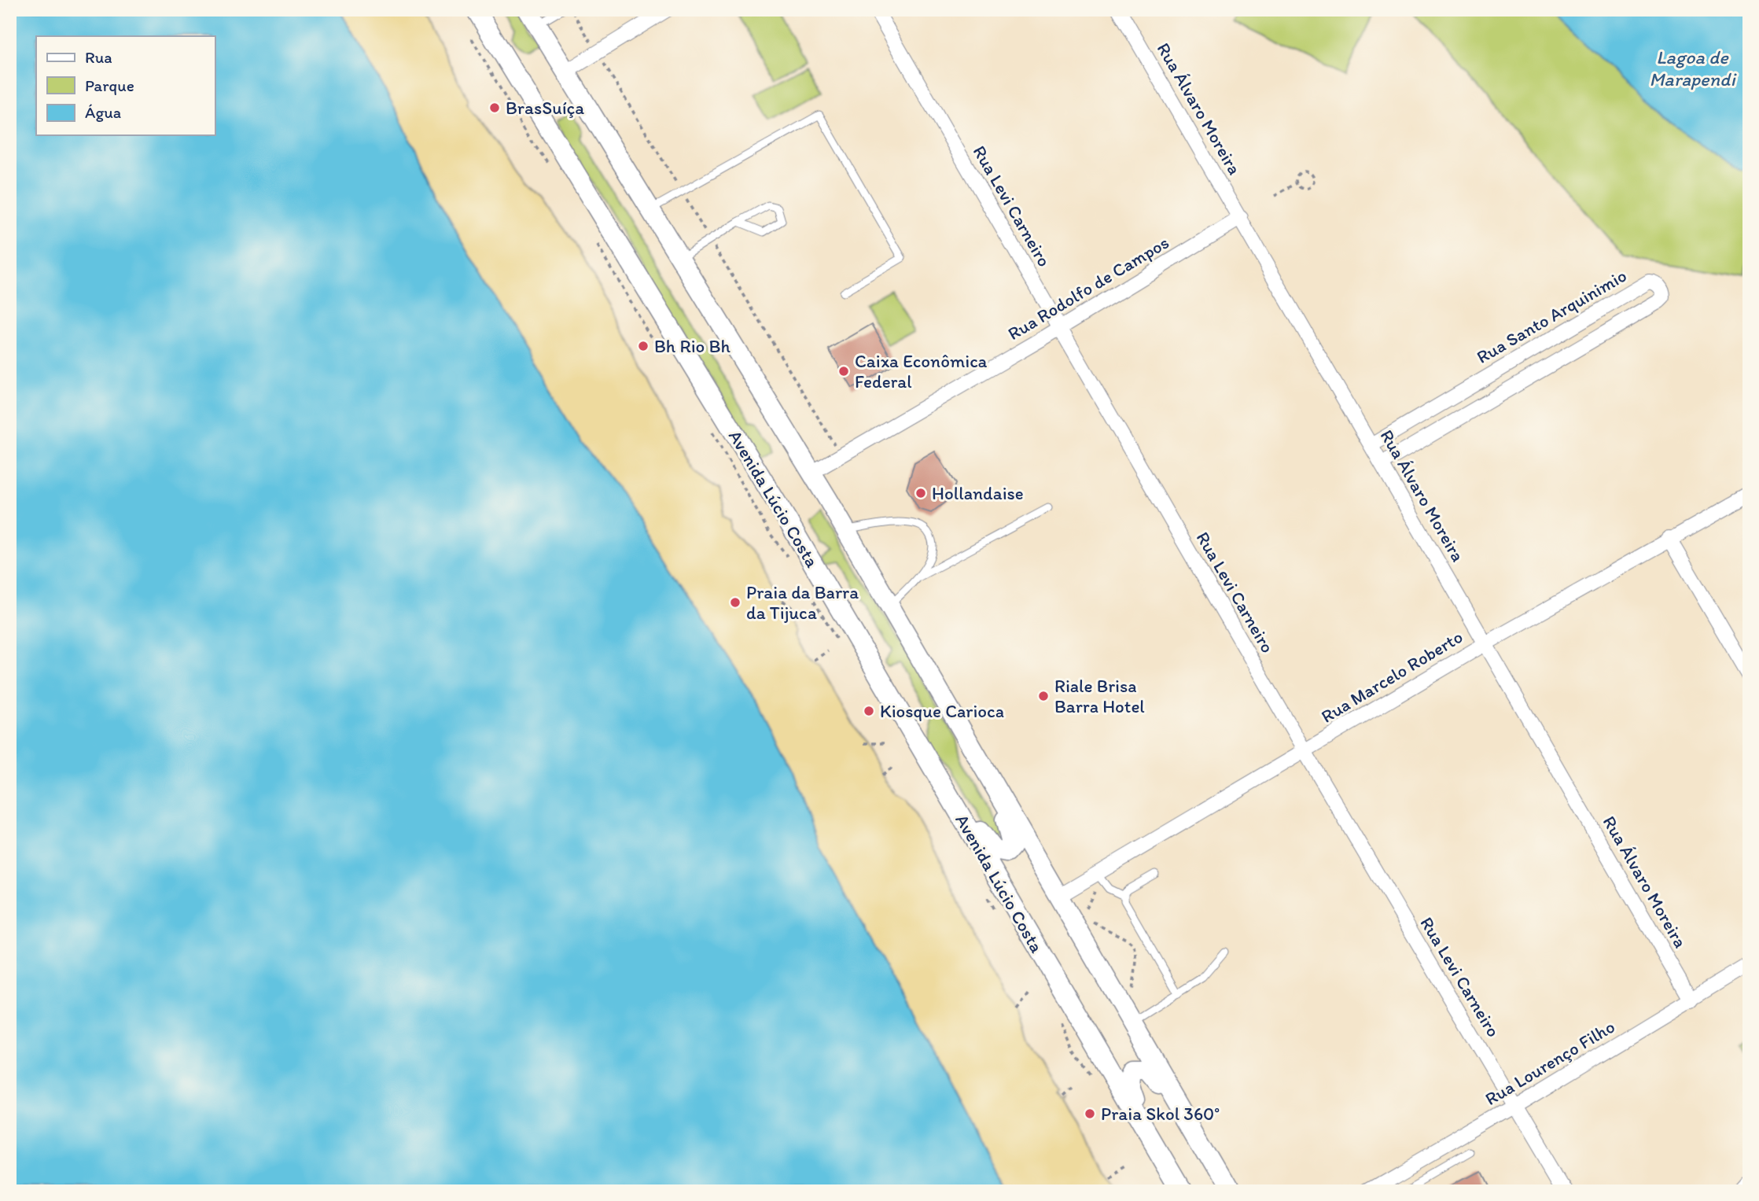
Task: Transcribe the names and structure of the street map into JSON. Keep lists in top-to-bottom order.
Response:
{
  "streets": {
    "main road": ["Avenida Lúcio Costa"],
    "street": [
      "Rua Álvaro Moreira",
      "Rua Levi Carneiro",
      "Rua Rodolfo de Campos",
      "Rua Santo Arquinimio",
      "Rua Marcelo Roberto",
      "Rua Lourenço Filho"
    ]
  },
  "crossings": [
    ["Rua Álvaro Moreira", "Rua Rodolfo de Campos"],
    ["Rua Álvaro Moreira", "Rua Santo Arquinimio"],
    ["Rua Álvaro Moreira", "Rua Marcelo Roberto"],
    ["Rua Álvaro Moreira", "Rua Lourenço Filho"],
    ["Rua Levi Carneiro", "Rua Rodolfo de Campos"],
    ["Rua Levi Carneiro", "Rua Marcelo Roberto"],
    ["Rua Levi Carneiro", "Rua Lourenço Filho"]
  ],
  "water": ["Lagoa de Marapendi"],
  "places": [
    "BrasSuíça",
    "Bh Rio Bh",
    "Caixa Econômica Federal",
    "Hollandaise",
    "Praia da Barra da Tijuca",
    "Riale Brisa Barra Hotel",
    "Kiosque Carioca",
    "Praia Skol 360°"
  ],
  "legend": ["Rua", "Parque", "Água"]
}
